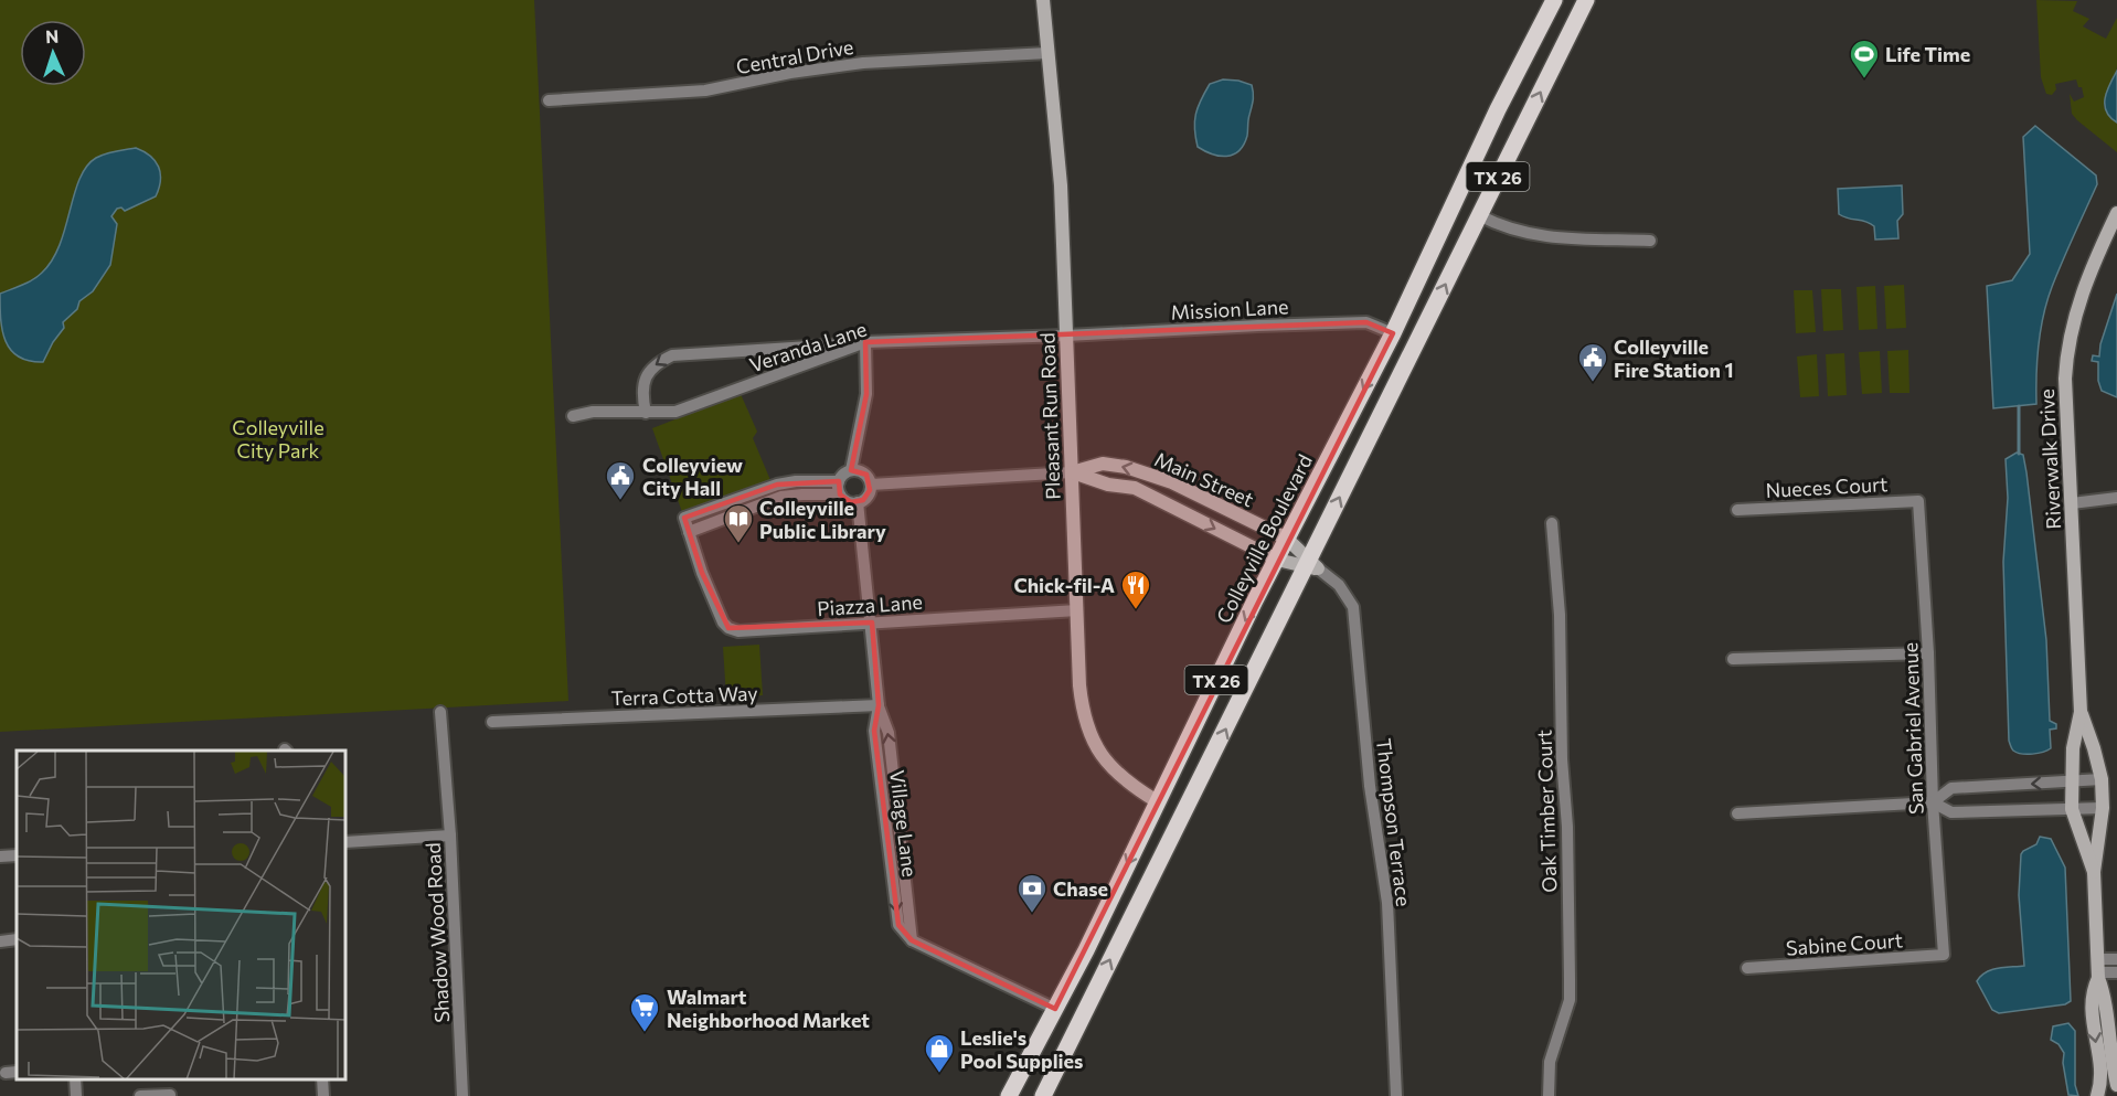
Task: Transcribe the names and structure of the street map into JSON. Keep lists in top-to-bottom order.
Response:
{
  "streets": {
    "main road": ["TX 26", "Colleyville Boulevard"],
    "street": [
      "Central Drive",
      "Mission Lane",
      "Veranda Lane",
      "Pleasant Run Road",
      "Riverwalk Drive",
      "Main Street",
      "Nueces Court",
      "Piazza Lane",
      "Terra Cotta Way",
      "San Gabriel Avenue",
      "Oak Timber Court",
      "Thompson Terrace",
      "Village Lane",
      "Shadow Wood Road",
      "Sabine Court"
    ]
  },
  "crossings": [
    ["Central Drive", "Pleasant Run Road"],
    ["TX 26", "Main Street"],
    ["TX 26", "Thompson Terrace"],
    ["Mission Lane", "Veranda Lane"],
    ["Mission Lane", "Pleasant Run Road"],
    ["Mission Lane", "Colleyville Boulevard"],
    ["Veranda Lane", "Pleasant Run Road"],
    ["Pleasant Run Road", "Main Street"],
    ["Pleasant Run Road", "Colleyville Boulevard"],
    ["Pleasant Run Road", "Piazza Lane"],
    ["Main Street", "Colleyville Boulevard"],
    ["Main Street", "Thompson Terrace"],
    ["Main Street", "Village Lane"],
    ["Nueces Court", "San Gabriel Avenue"],
    ["Colleyville Boulevard", "Village Lane"],
    ["Piazza Lane", "Village Lane"],
    ["Terra Cotta Way", "Village Lane"],
    ["San Gabriel Avenue", "Sabine Court"]
  ],
  "parks": ["Colleyville City Park"],
  "places": {
    "sports": ["Life Time"],
    "public building": ["Colleyville Fire Station 1", "Colleyview City Hall"],
    "library": ["Colleyville Public Library"],
    "restaurant": ["Chick-fil-A"],
    "bank": ["Chase"],
    "supermarket": ["Walmart Neighborhood Market"],
    "shop": ["Leslie's Pool Supplies"]
  },
  "north": "top"
}
